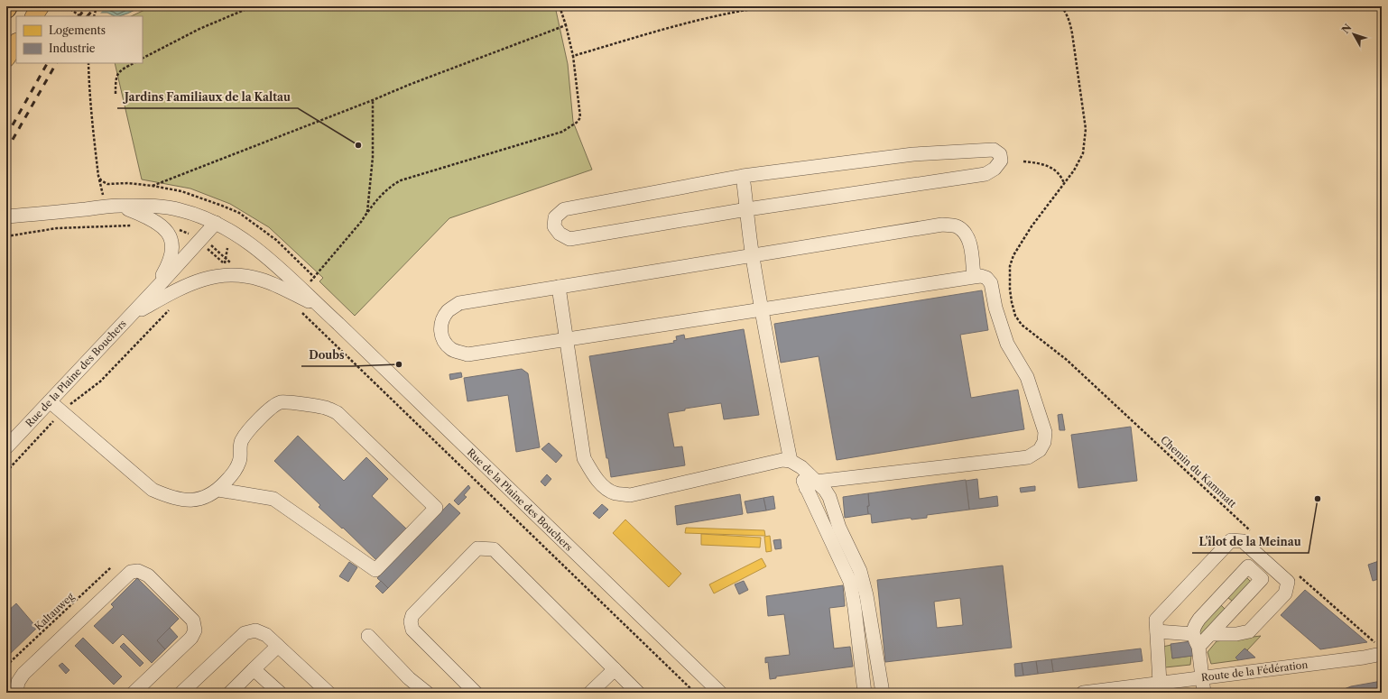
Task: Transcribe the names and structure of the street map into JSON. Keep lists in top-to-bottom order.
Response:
{
  "streets": {
    "street": ["Rue de la Plaine des Bouchers", "Route de la Fédération"],
    "path": ["Chemin du Kammatt", "Kaltauweg"]
  },
  "places": ["Jardins Familiaux de la Kaltau", "Doubs", "L'îlot de la Meinau"],
  "legend": ["Logements", "Industrie"],
  "north": "top left"
}
